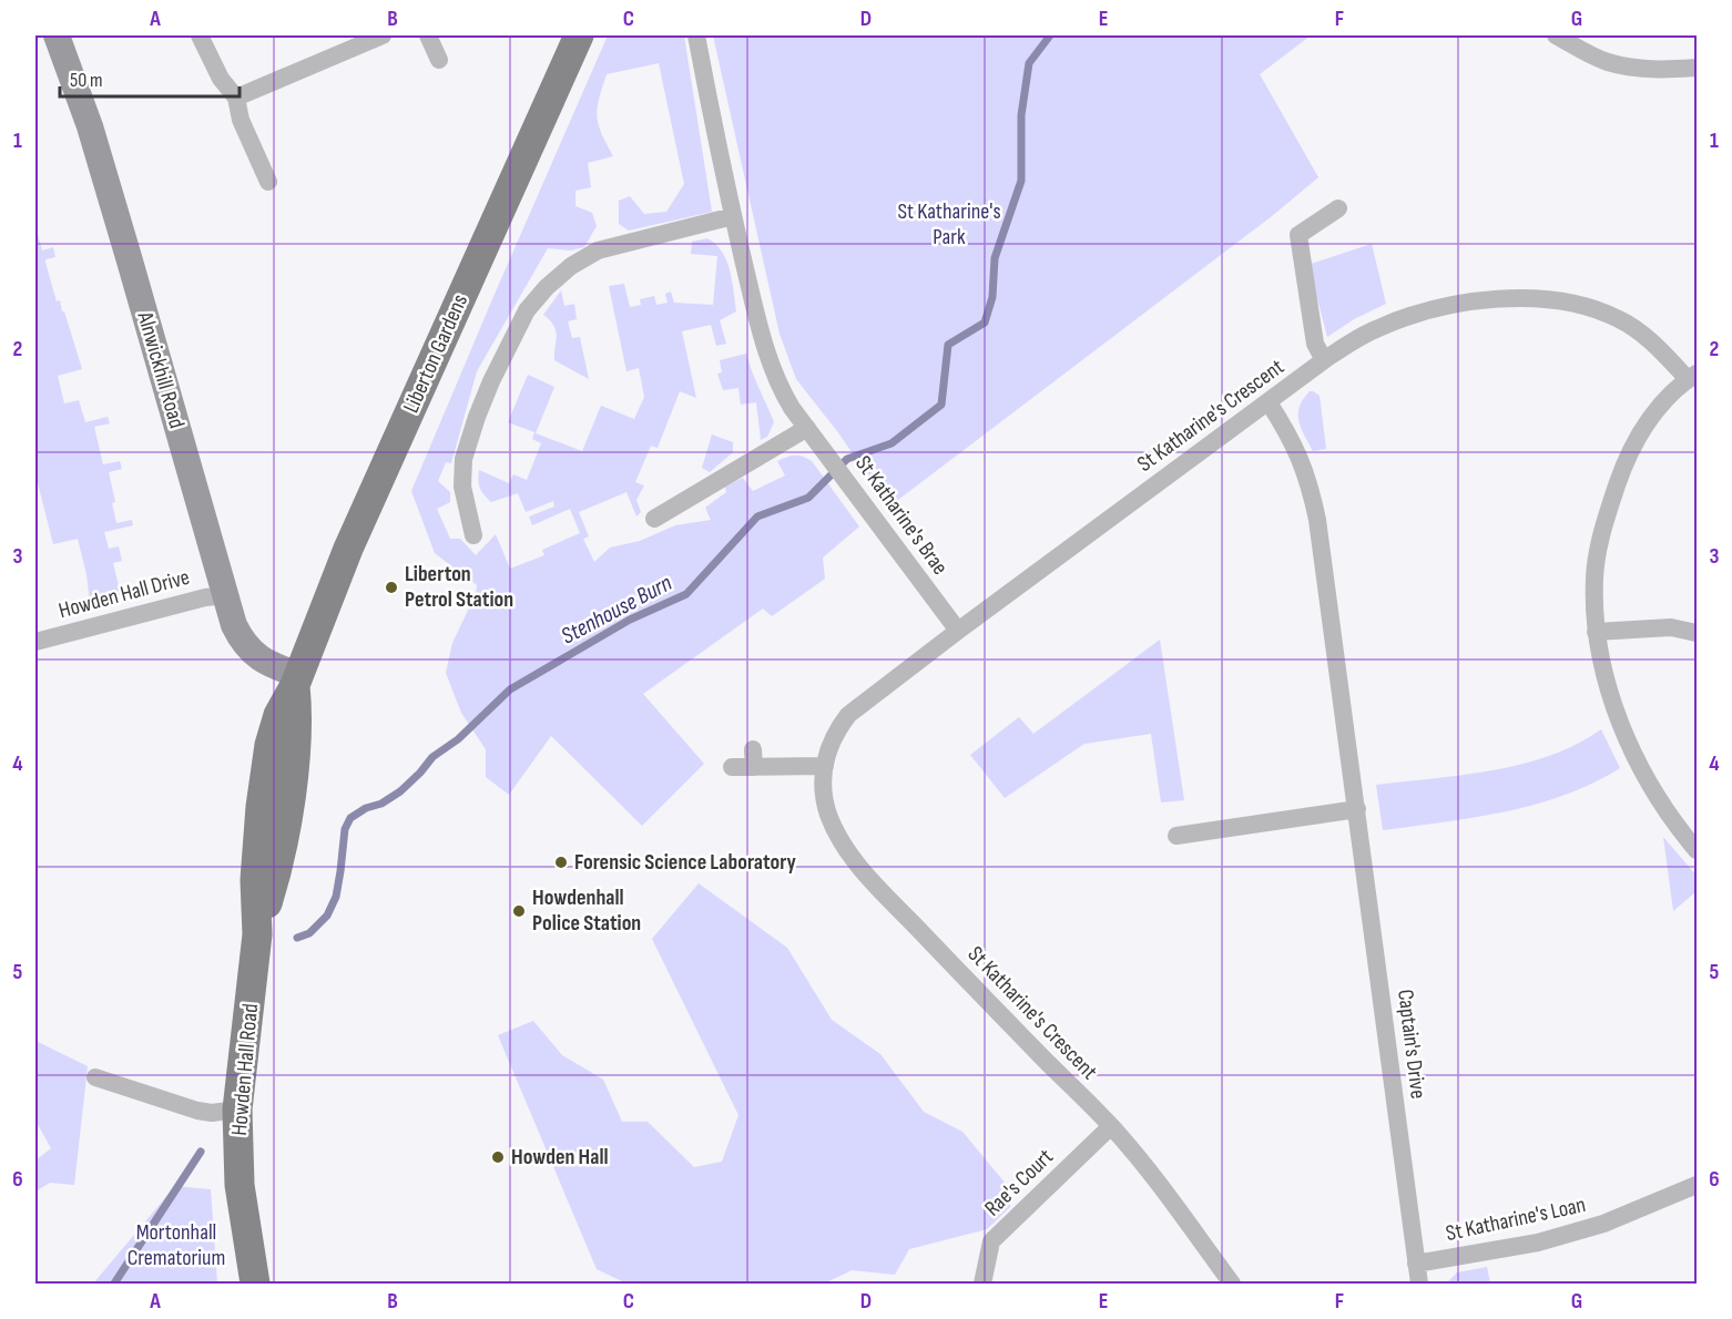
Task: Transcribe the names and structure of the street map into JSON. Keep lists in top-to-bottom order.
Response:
{
  "streets": {
    "main road": ["Liberton Gardens", "Howden Hall Road"],
    "street": [
      "Alnwickhill Road",
      "St Katharine's Crescent",
      "St Katharine's Brae",
      "Howden Hall Drive",
      "Captain's Drive",
      "Rae's Court",
      "St Katharine's Loan"
    ]
  },
  "crossings": [
    ["Liberton Gardens", "Alnwickhill Road"],
    ["Liberton Gardens", "Howden Hall Road"],
    ["Alnwickhill Road", "Howden Hall Drive"],
    ["Alnwickhill Road", "Howden Hall Road"],
    ["St Katharine's Crescent", "St Katharine's Brae"],
    ["St Katharine's Crescent", "Captain's Drive"],
    ["St Katharine's Crescent", "Rae's Court"],
    ["Captain's Drive", "St Katharine's Loan"]
  ],
  "water": ["Stenhouse Burn"],
  "parks": ["St Katharine's Park", "Mortonhall Crematorium"],
  "places": [
    "Liberton Petrol Station",
    "Forensic Science Laboratory",
    "Howdenhall Police Station",
    "Howden Hall"
  ],
  "scale_bar": "50 m",
  "grid": {
    "columns": [
      "A",
      "B",
      "C",
      "D",
      "E",
      "F",
      "G"
    ],
    "rows": [
      "1",
      "2",
      "3",
      "4",
      "5",
      "6"
    ]
  }
}
